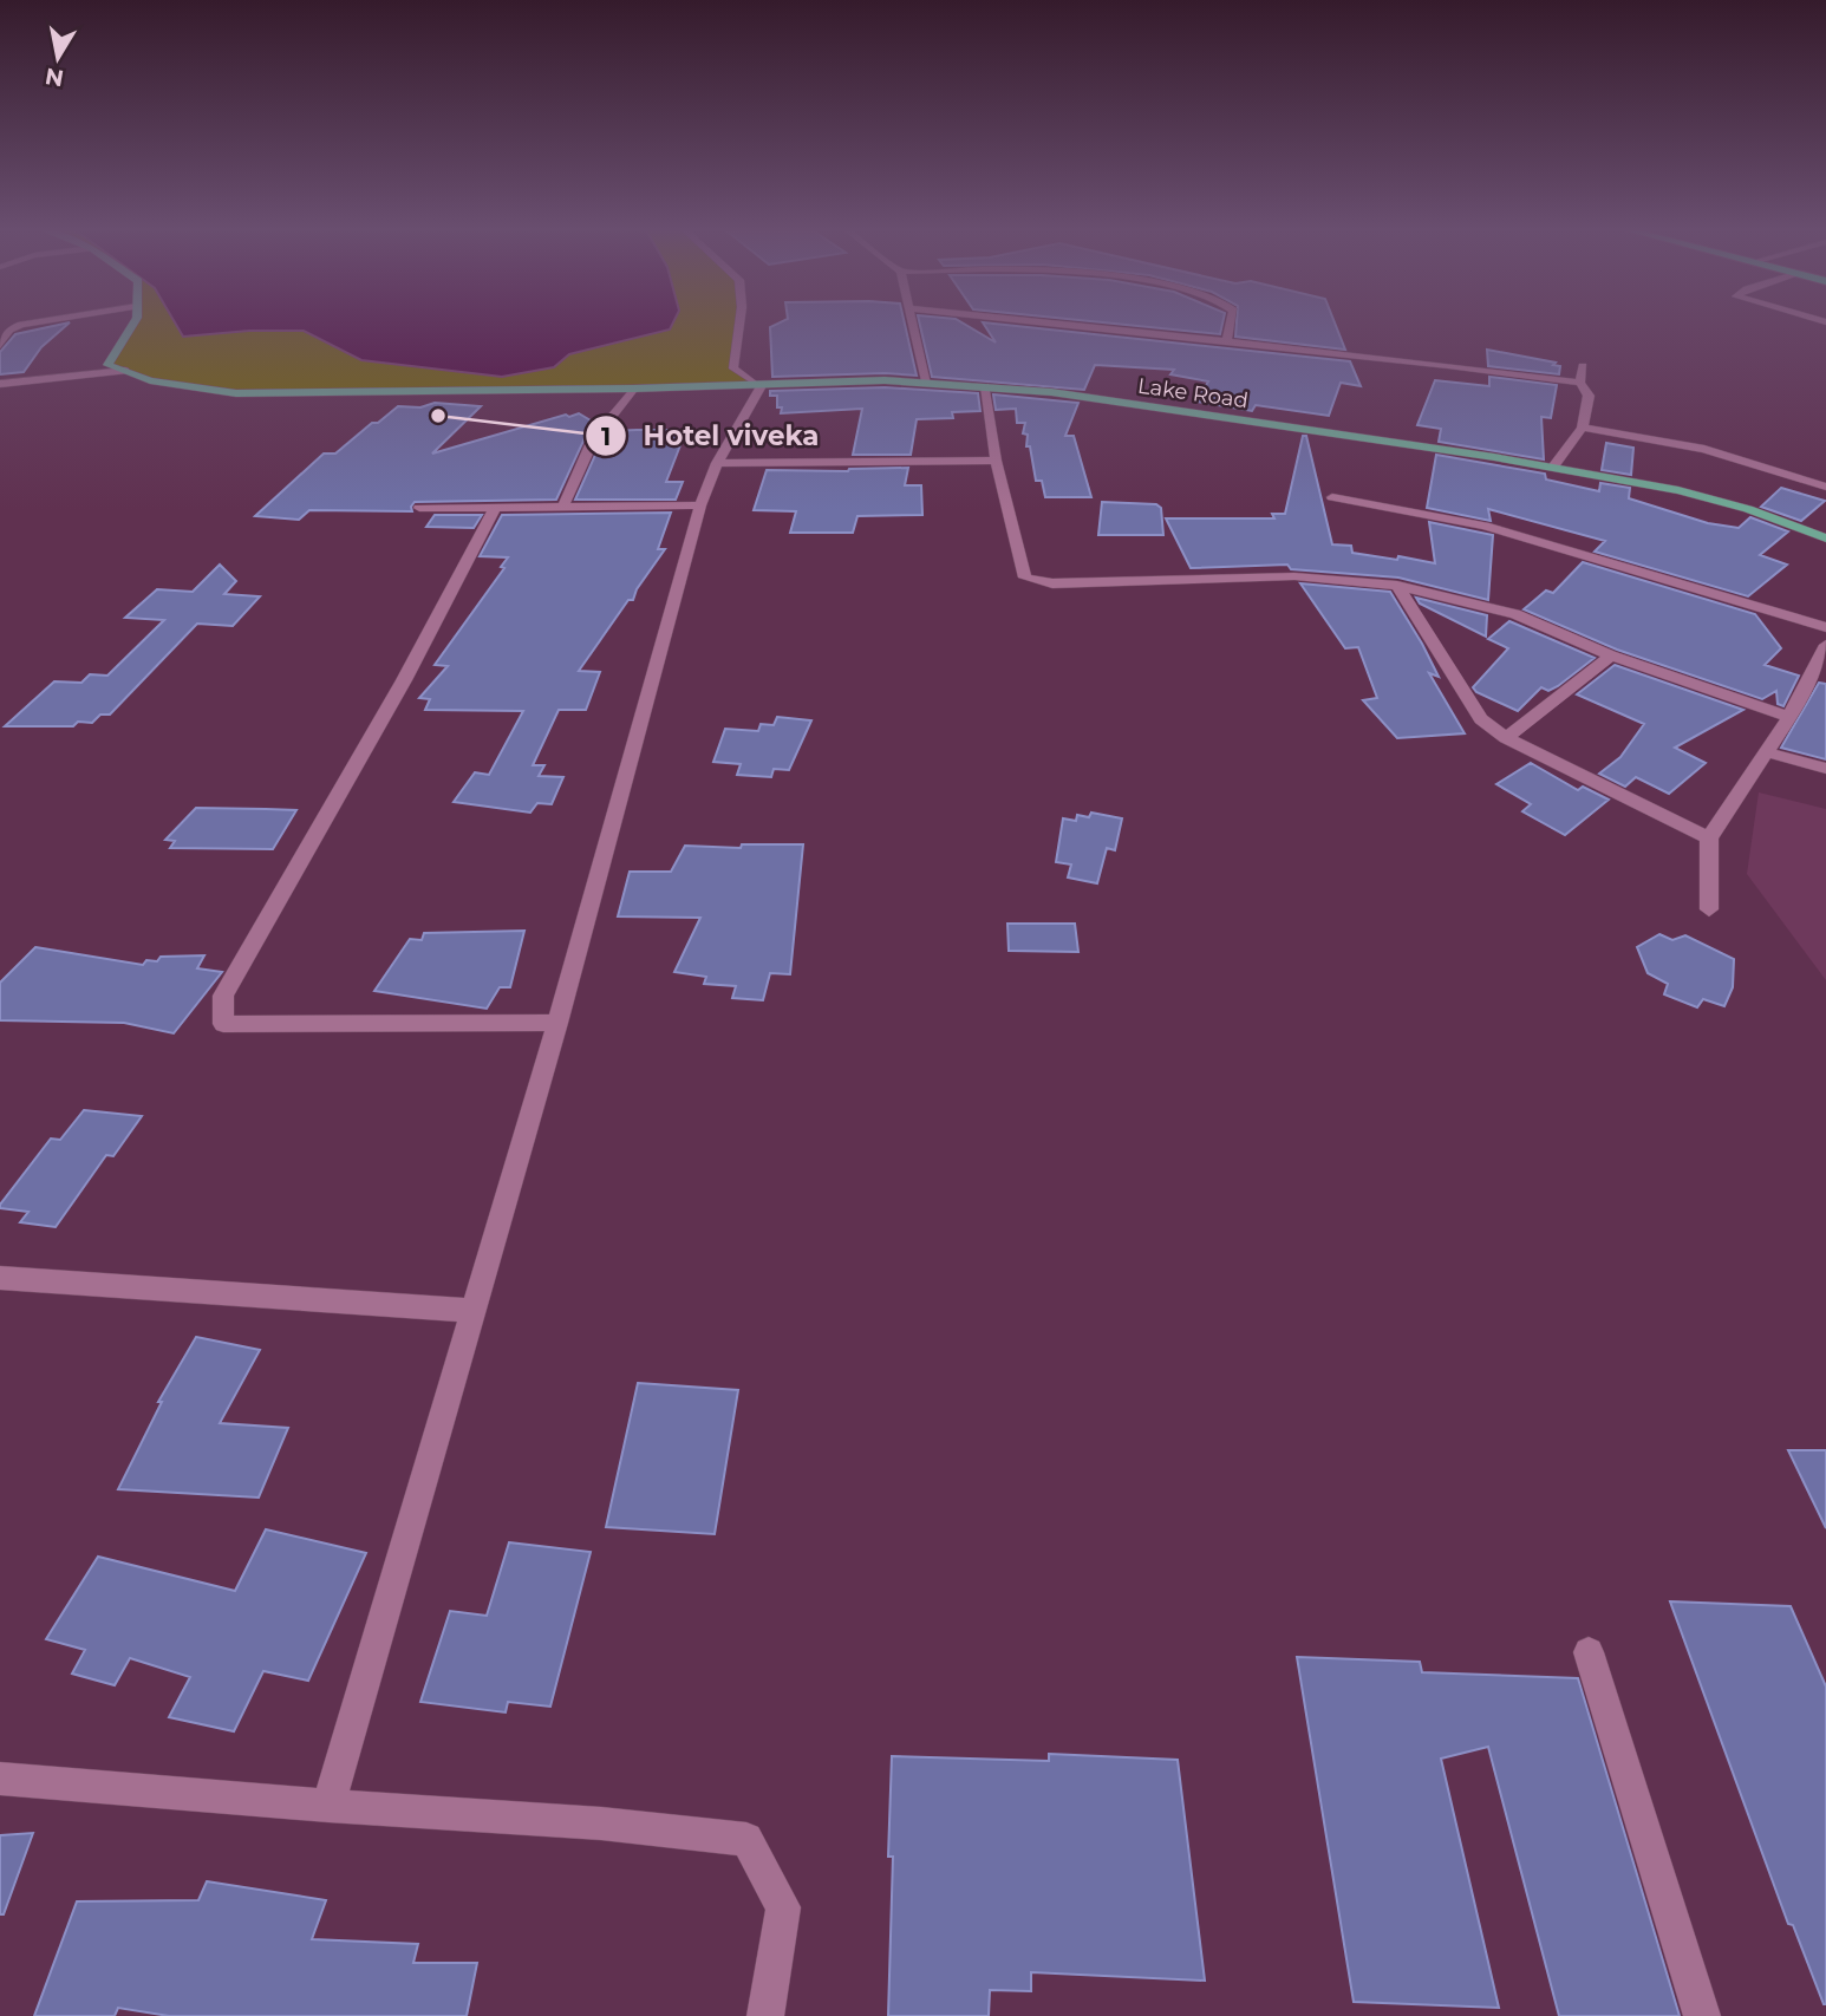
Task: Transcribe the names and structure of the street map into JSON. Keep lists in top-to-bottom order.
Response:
{
  "streets": {
    "main road": ["Lake Road"]
  },
  "places": ["Hotel viveka"],
  "north": "bottom"
}
